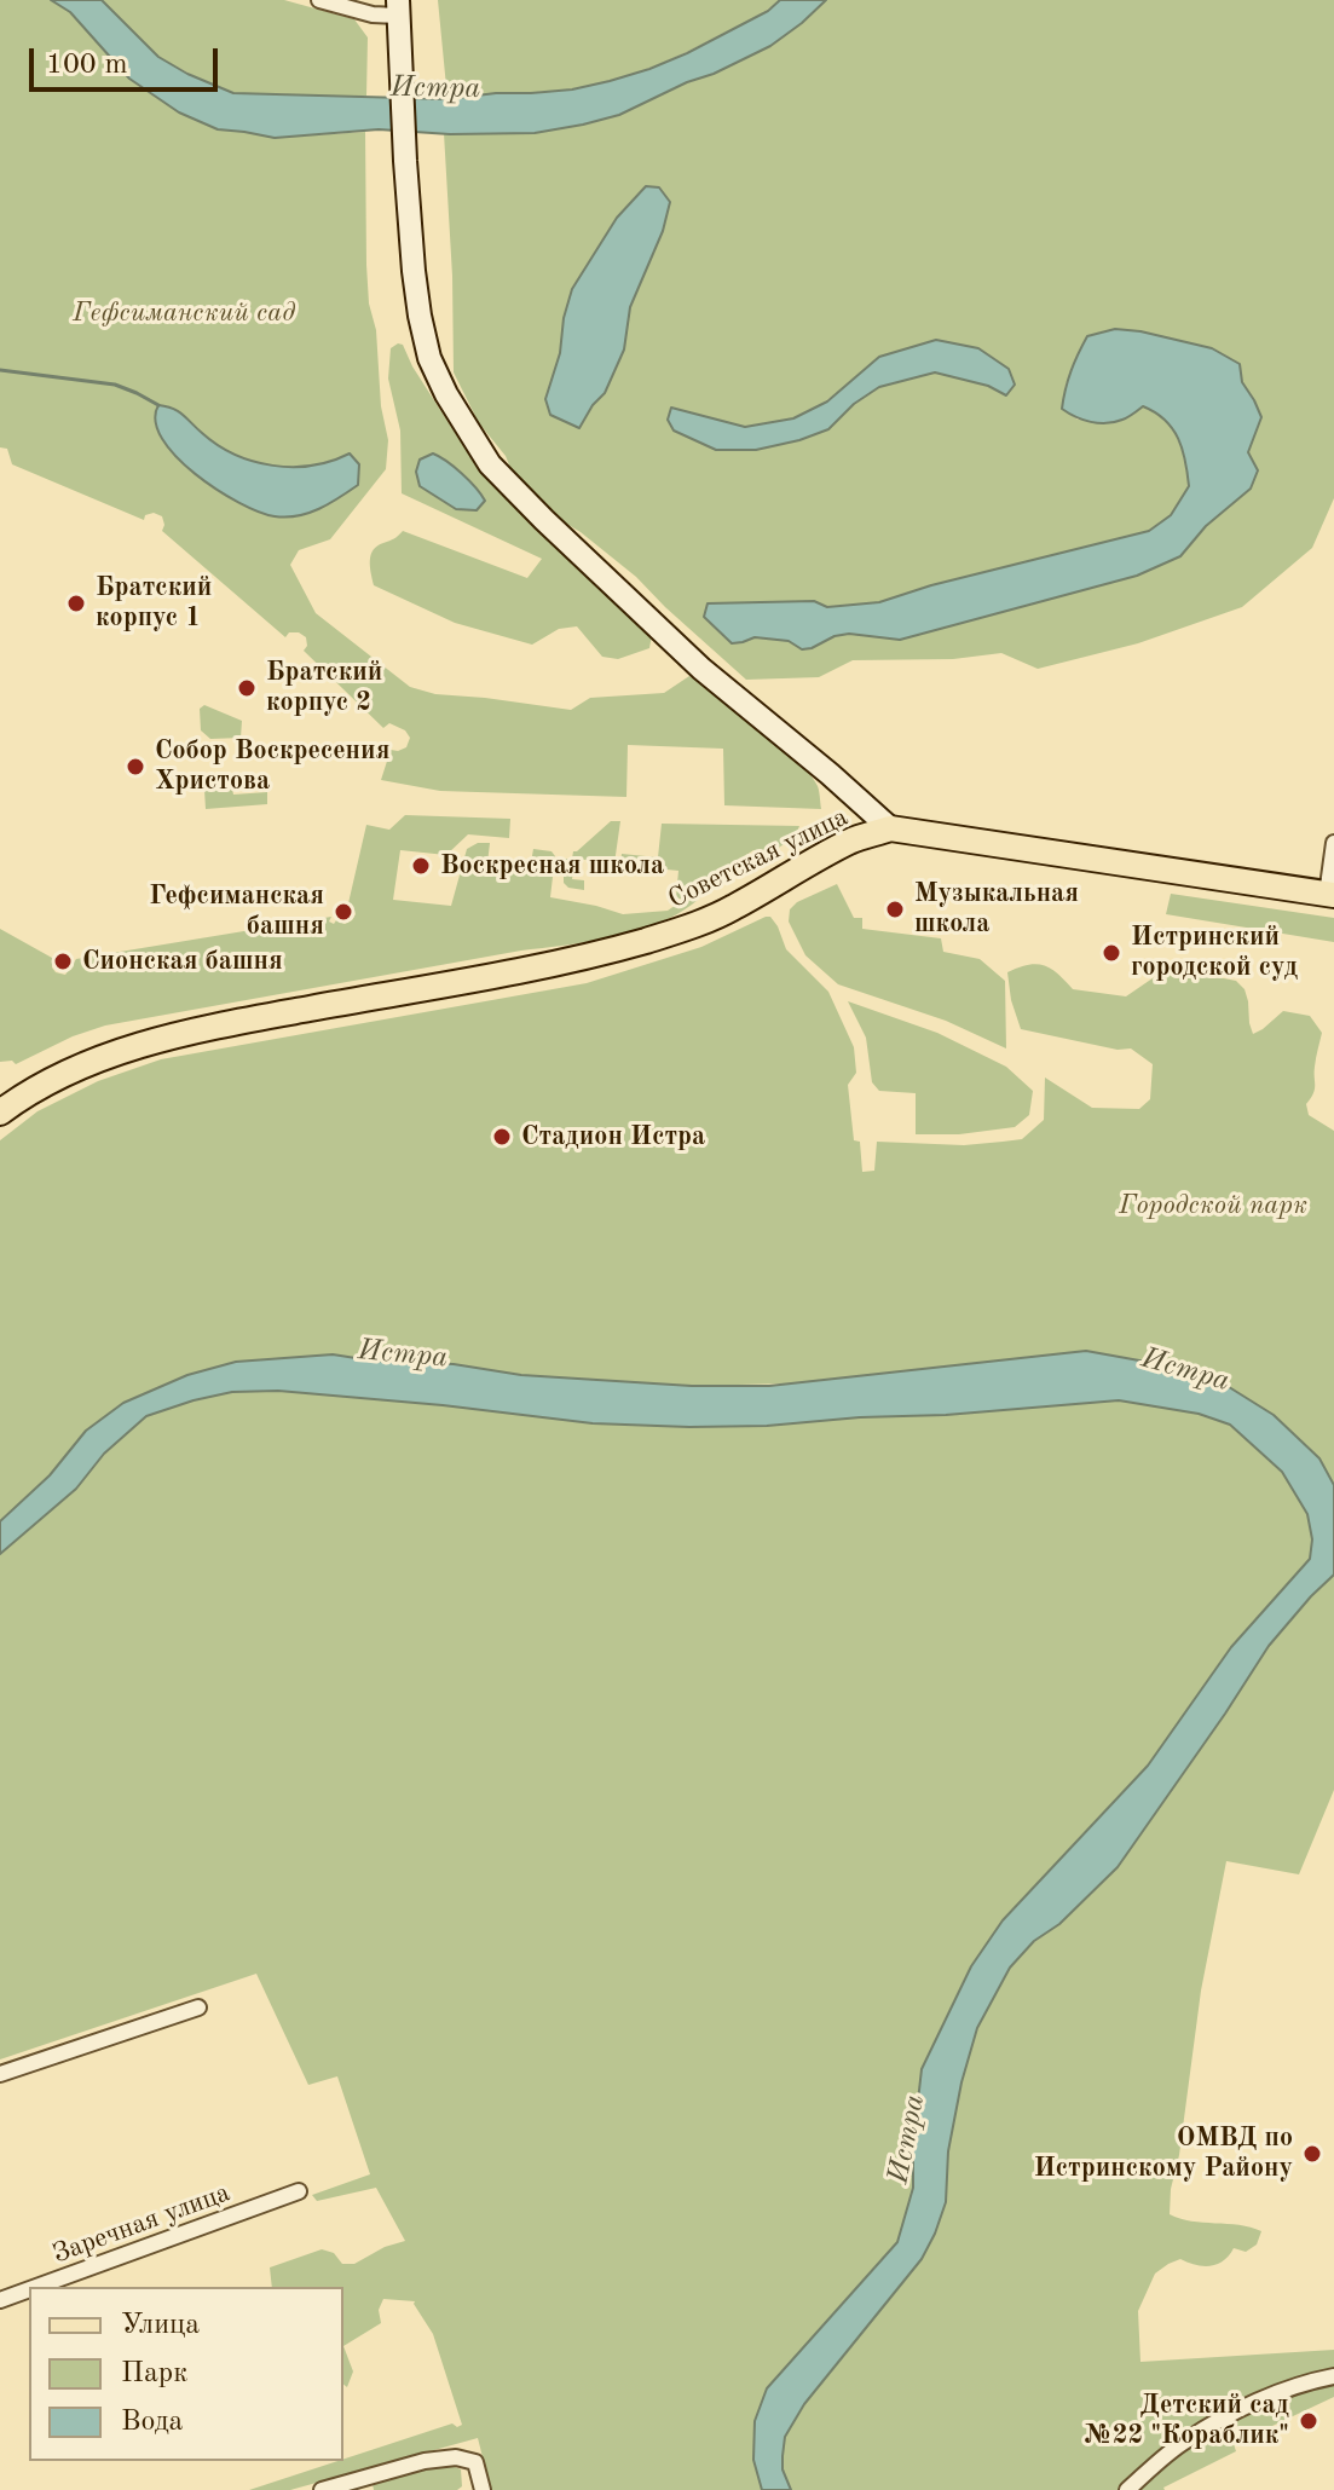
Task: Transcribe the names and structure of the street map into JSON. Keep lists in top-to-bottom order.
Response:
{
  "streets": {
    "main road": ["Советская улица"],
    "street": ["Заречная улица"]
  },
  "water": ["Истра"],
  "parks": ["Гефсиманский сад", "Городской парк"],
  "places": [
    "Братский корпус 1",
    "Братский корпус 2",
    "Собор Воскресения Христова",
    "Воскресная школа",
    "Музыкальная школа",
    "Гефсиманская башня",
    "Истринский городской суд",
    "Сионская башня",
    "Стадион Истра",
    "ОМВД по Истринскому Району",
    "Детский сад №22 \"Кораблик\""
  ],
  "legend": ["Улица", "Парк", "Вода"],
  "scale_bar": "100 m"
}
